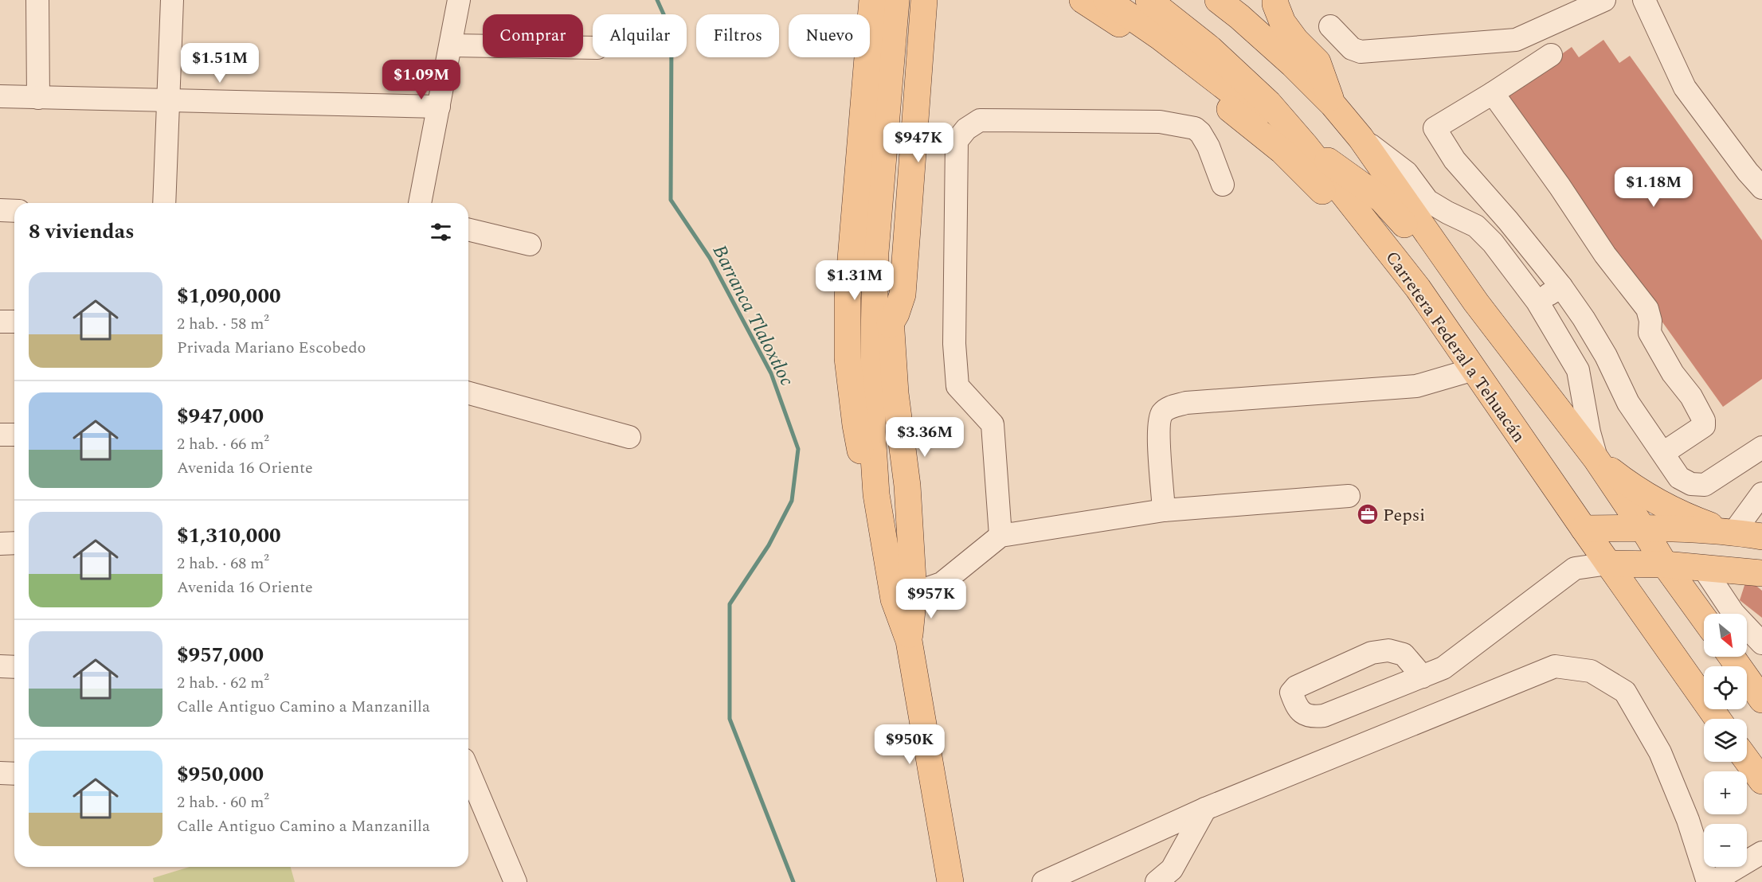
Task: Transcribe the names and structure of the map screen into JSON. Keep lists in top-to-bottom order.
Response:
{
  "streets": {
    "main road": ["Carretera Federal a Tehuacán"]
  },
  "water": ["Barranca Tlaloxtloc"],
  "places": {
    "office": ["Pepsi"]
  },
  "north": "bottom right",
  "page": {
    "chip": [
      "Comprar",
      "Alquilar",
      "Filtros",
      "Nuevo"
    ],
    "price": [
      "$1.51M",
      "$1.09M",
      "$947K",
      "$1.18M",
      "$1.31M",
      "$3.36M",
      "$957K",
      "$950K"
    ],
    "heading": "8 viviendas",
    "list": [
      {
        "name": "$1,090,000",
        "note": "2 hab. · 58 m² · Privada Mariano Escobedo"
      },
      {
        "name": "$947,000",
        "note": "2 hab. · 66 m² · Avenida 16 Oriente"
      },
      {
        "name": "$1,310,000",
        "note": "2 hab. · 68 m² · Avenida 16 Oriente"
      },
      {
        "name": "$957,000",
        "note": "2 hab. · 62 m² · Calle Antiguo Camino a Manzanilla"
      },
      {
        "name": "$950,000",
        "note": "2 hab. · 60 m² · Calle Antiguo Camino a Manzanilla"
      }
    ],
    "map_buttons": ["+", "−"]
  }
}
